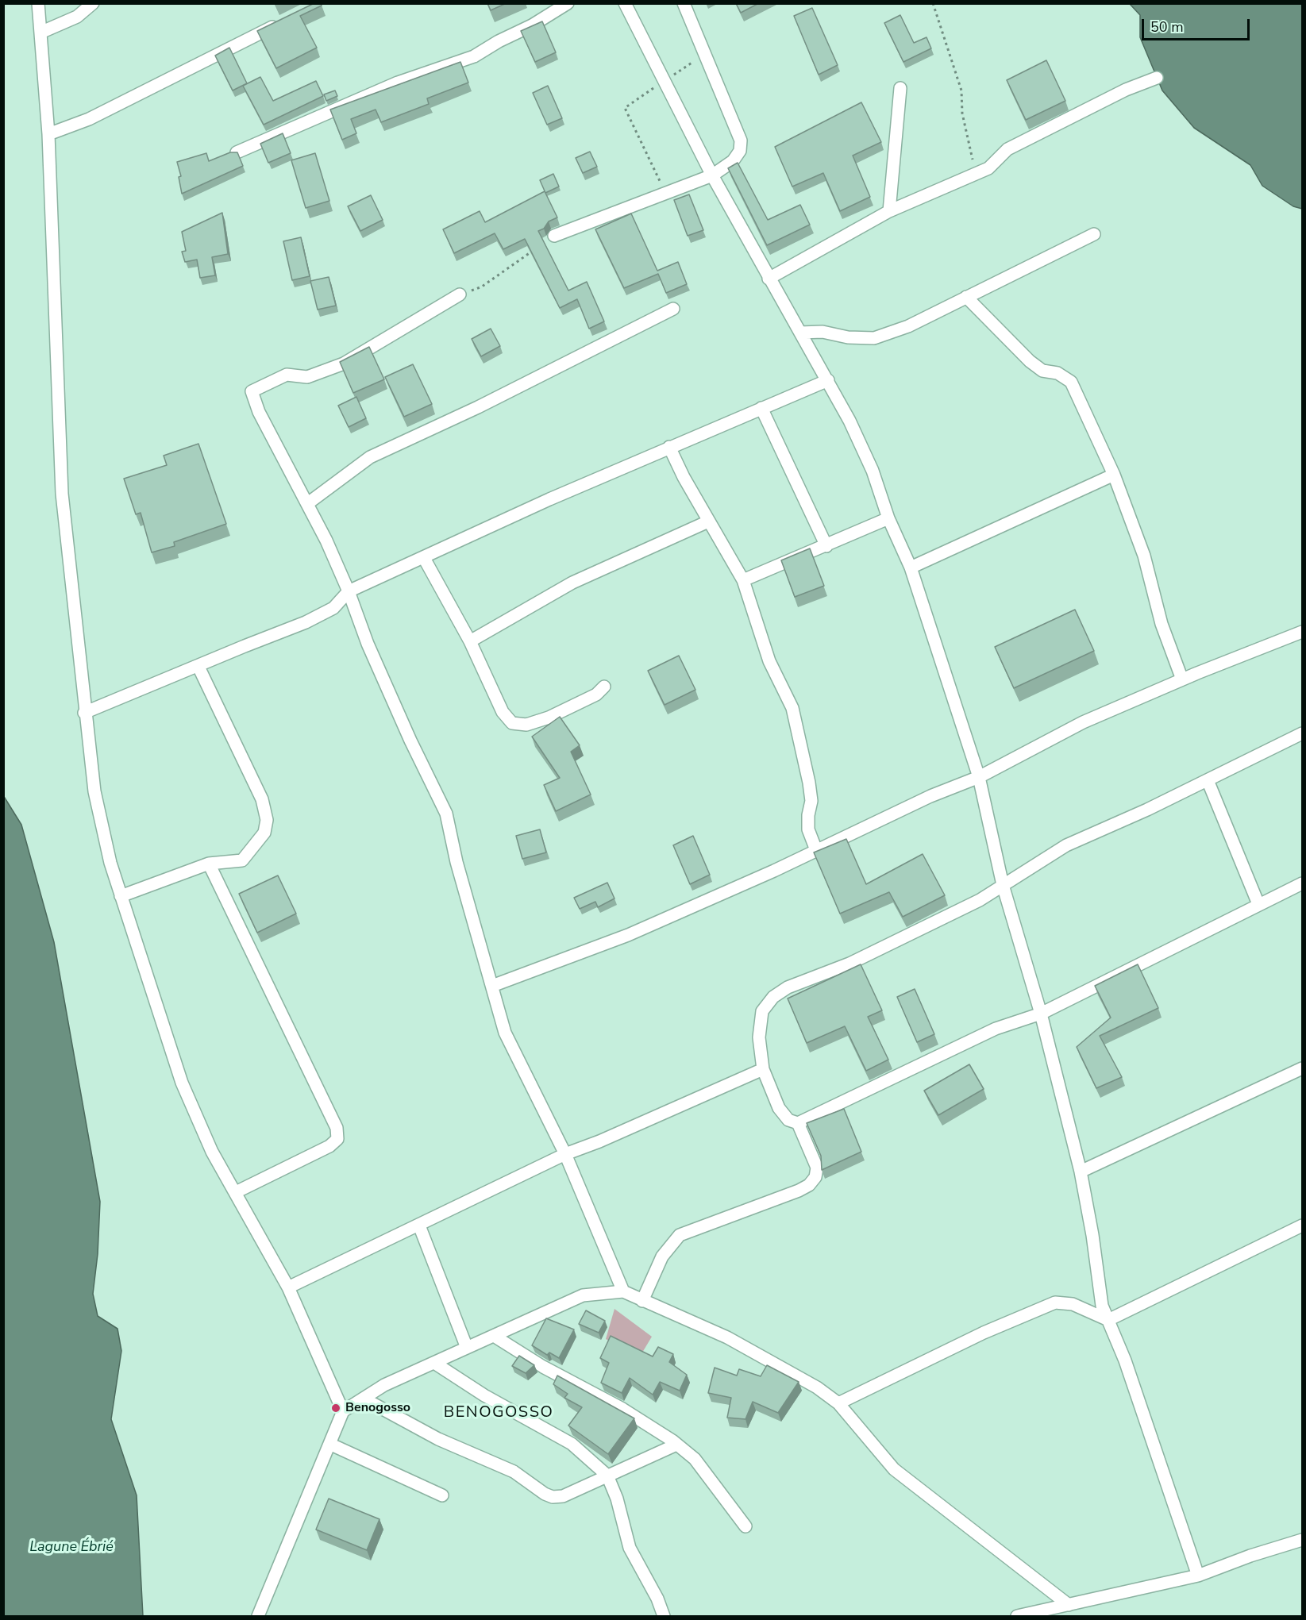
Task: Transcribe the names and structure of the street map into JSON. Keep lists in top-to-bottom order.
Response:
{
  "districts": ["BENOGOSSO"],
  "water": ["Lagune Ébrié"],
  "places": ["Benogosso"],
  "scale_bar": "50 m"
}
